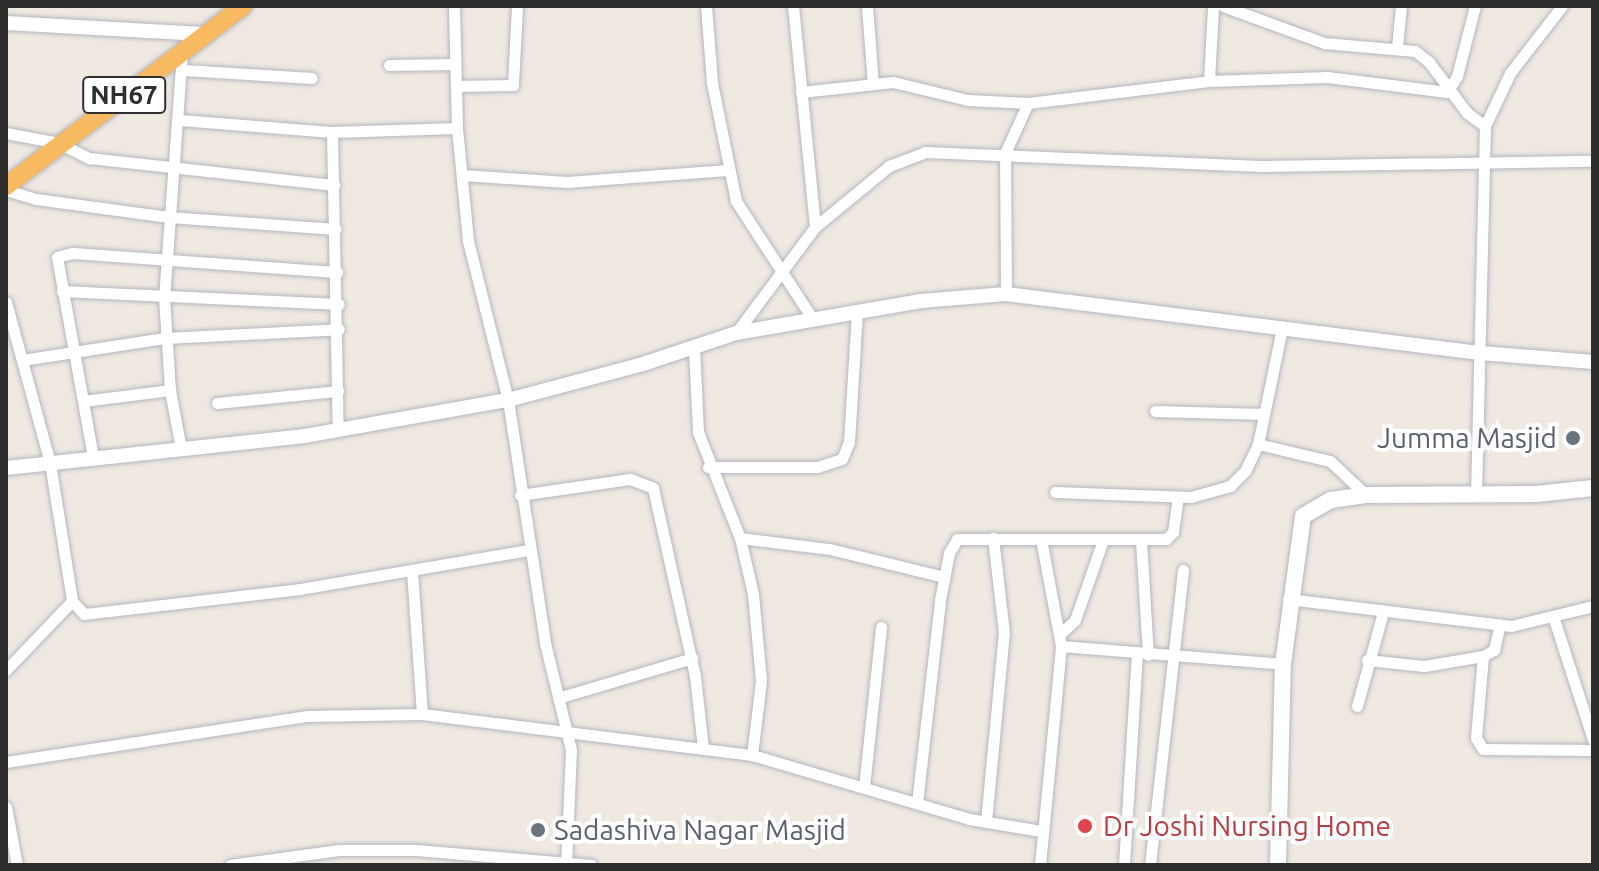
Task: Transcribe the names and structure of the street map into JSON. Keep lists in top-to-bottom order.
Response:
{
  "streets": {
    "highway": ["NH67"]
  },
  "places": ["Jumma Masjid", "Dr Joshi Nursing Home", "Sadashiva Nagar Masjid"]
}
